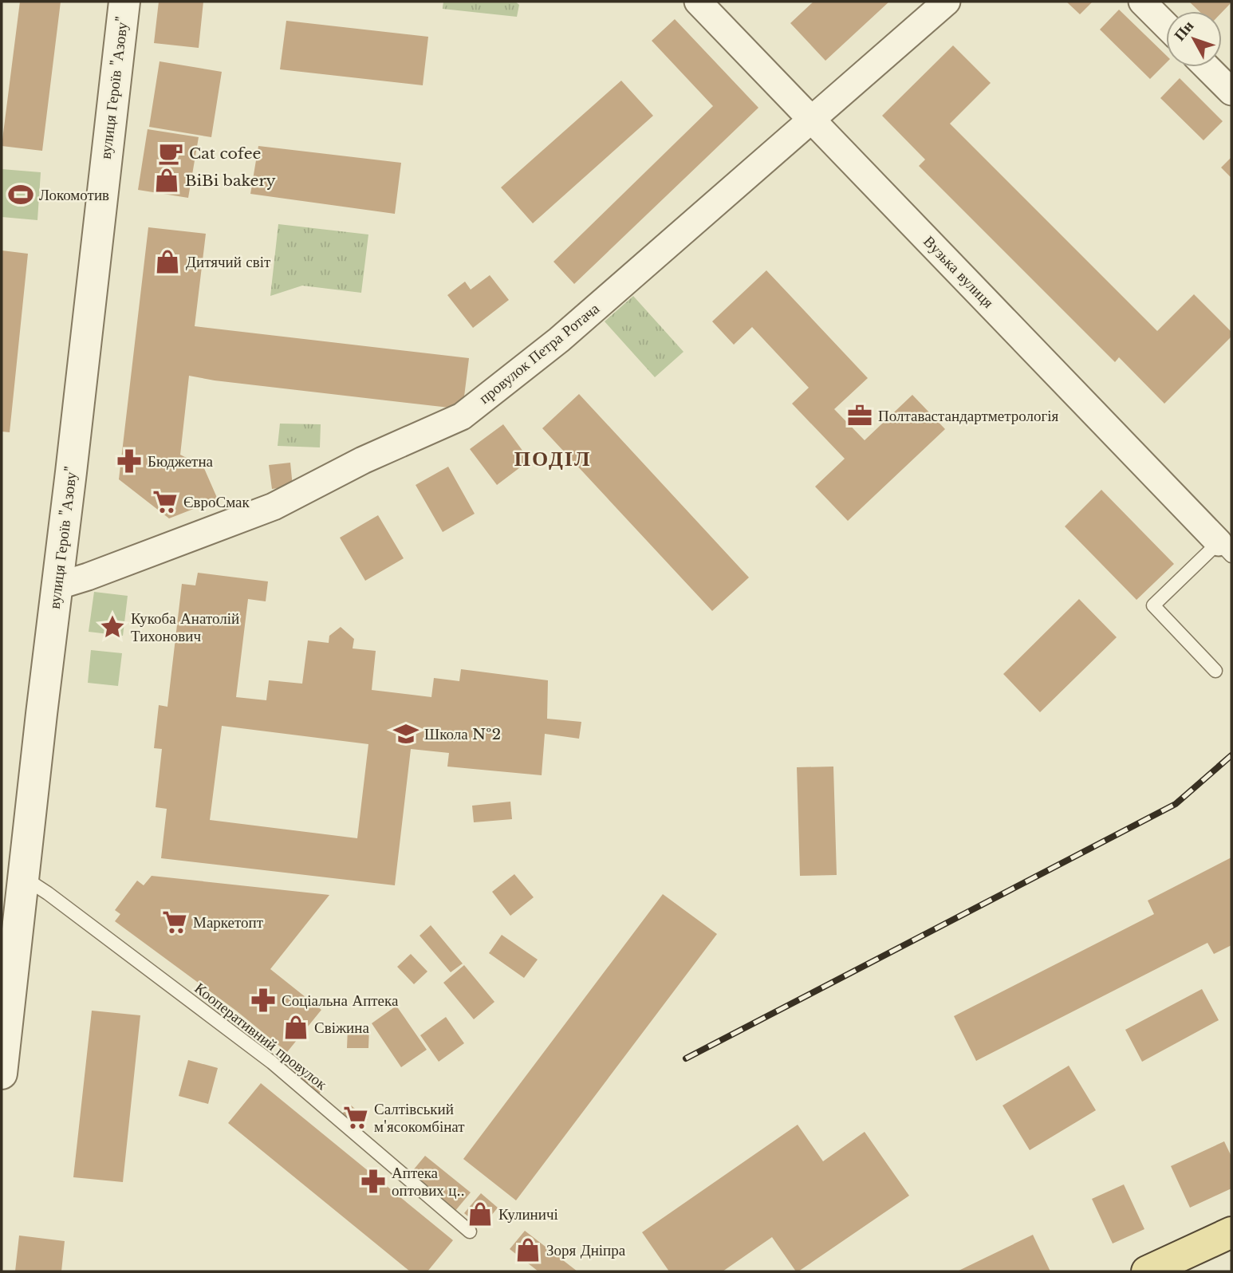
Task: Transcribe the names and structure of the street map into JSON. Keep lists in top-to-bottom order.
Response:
{
  "streets": {
    "street": ["вулиця Героїв \"Азову\"", "Вузька вулиця", "провулок Петра Ротача"],
    "lane": ["Кооперативний провулок"]
  },
  "crossings": [
    ["вулиця Героїв \"Азову\"", "провулок Петра Ротача"],
    ["вулиця Героїв \"Азову\"", "Кооперативний провулок"],
    ["Вузька вулиця", "провулок Петра Ротача"]
  ],
  "districts": ["ПОДІЛ"],
  "places": {
    "cafe": ["Cat cofee"],
    "shop": [
      "BiBi bakery",
      "Дитячий світ",
      "Свіжина",
      "Кулиничі",
      "Зоря Дніпра"
    ],
    "sports": ["Локомотив"],
    "office": ["Полтавастандартметрологія"],
    "pharmacy": ["Бюджетна", "Соціальна Аптека", "Аптека оптових ц‥"],
    "supermarket": ["ЄвроСмак", "Маркетопт", "Салтівський м'ясокомбінат"],
    "place": ["Кукоба Анатолій Тихонович"],
    "school or university": ["Школа №2"]
  },
  "north": "top left"
}
